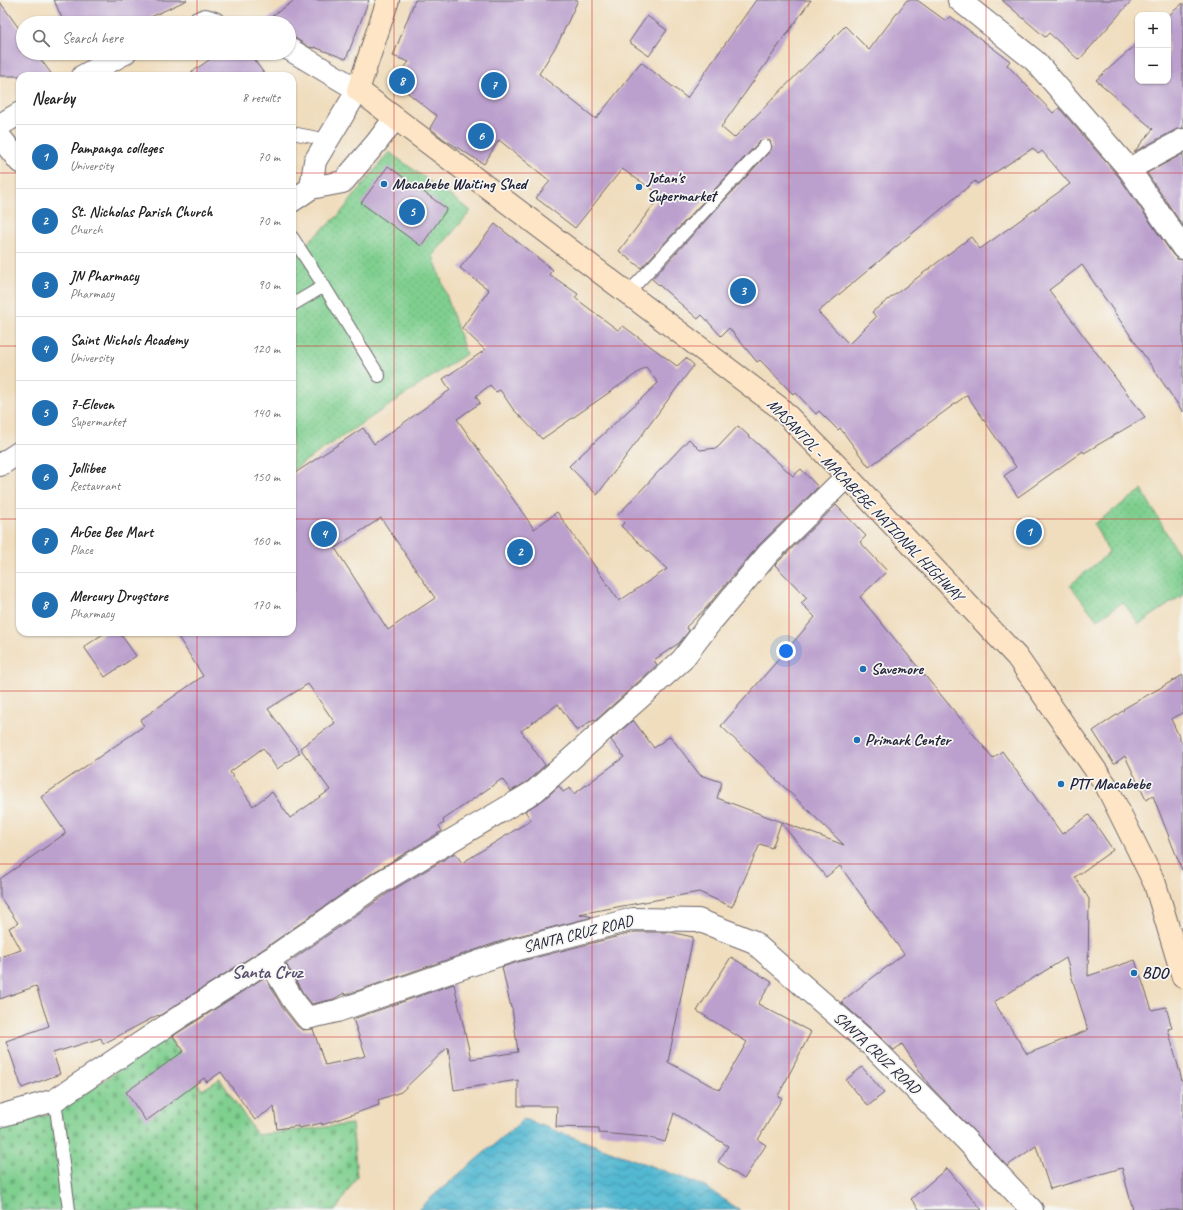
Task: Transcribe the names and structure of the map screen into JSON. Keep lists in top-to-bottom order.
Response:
{
  "streets": {
    "main road": ["MASANTOL - MACABEBE NATIONAL HIGHWAY"],
    "street": ["SANTA CRUZ ROAD"]
  },
  "districts": ["Santa Cruz"],
  "places": [
    "Macabebe Waiting Shed",
    "Jotan's Supermarket",
    "Savemore",
    "Primark Center",
    "PTT Macabebe",
    "BDO"
  ],
  "page": {
    "map_buttons": ["+", "−"],
    "search": "Search here",
    "pins": [
      "8",
      "7",
      "6",
      "5",
      "3",
      "1",
      "4",
      "2"
    ],
    "heading": ["Nearby", "8 results"],
    "list": [
      {
        "mark": "1",
        "name": "Pampanga colleges",
        "note": "University",
        "value": "70 m"
      },
      {
        "mark": "2",
        "name": "St. Nicholas Parish Church",
        "note": "Church",
        "value": "70 m"
      },
      {
        "mark": "3",
        "name": "JN Pharmacy",
        "note": "Pharmacy",
        "value": "90 m"
      },
      {
        "mark": "4",
        "name": "Saint Nichols Academy",
        "note": "University",
        "value": "120 m"
      },
      {
        "mark": "5",
        "name": "7-Eleven",
        "note": "Supermarket",
        "value": "140 m"
      },
      {
        "mark": "6",
        "name": "Jollibee",
        "note": "Restaurant",
        "value": "150 m"
      },
      {
        "mark": "7",
        "name": "ArGee Bee Mart",
        "note": "Place",
        "value": "160 m"
      },
      {
        "mark": "8",
        "name": "Mercury Drugstore",
        "note": "Pharmacy",
        "value": "170 m"
      }
    ]
  }
}
